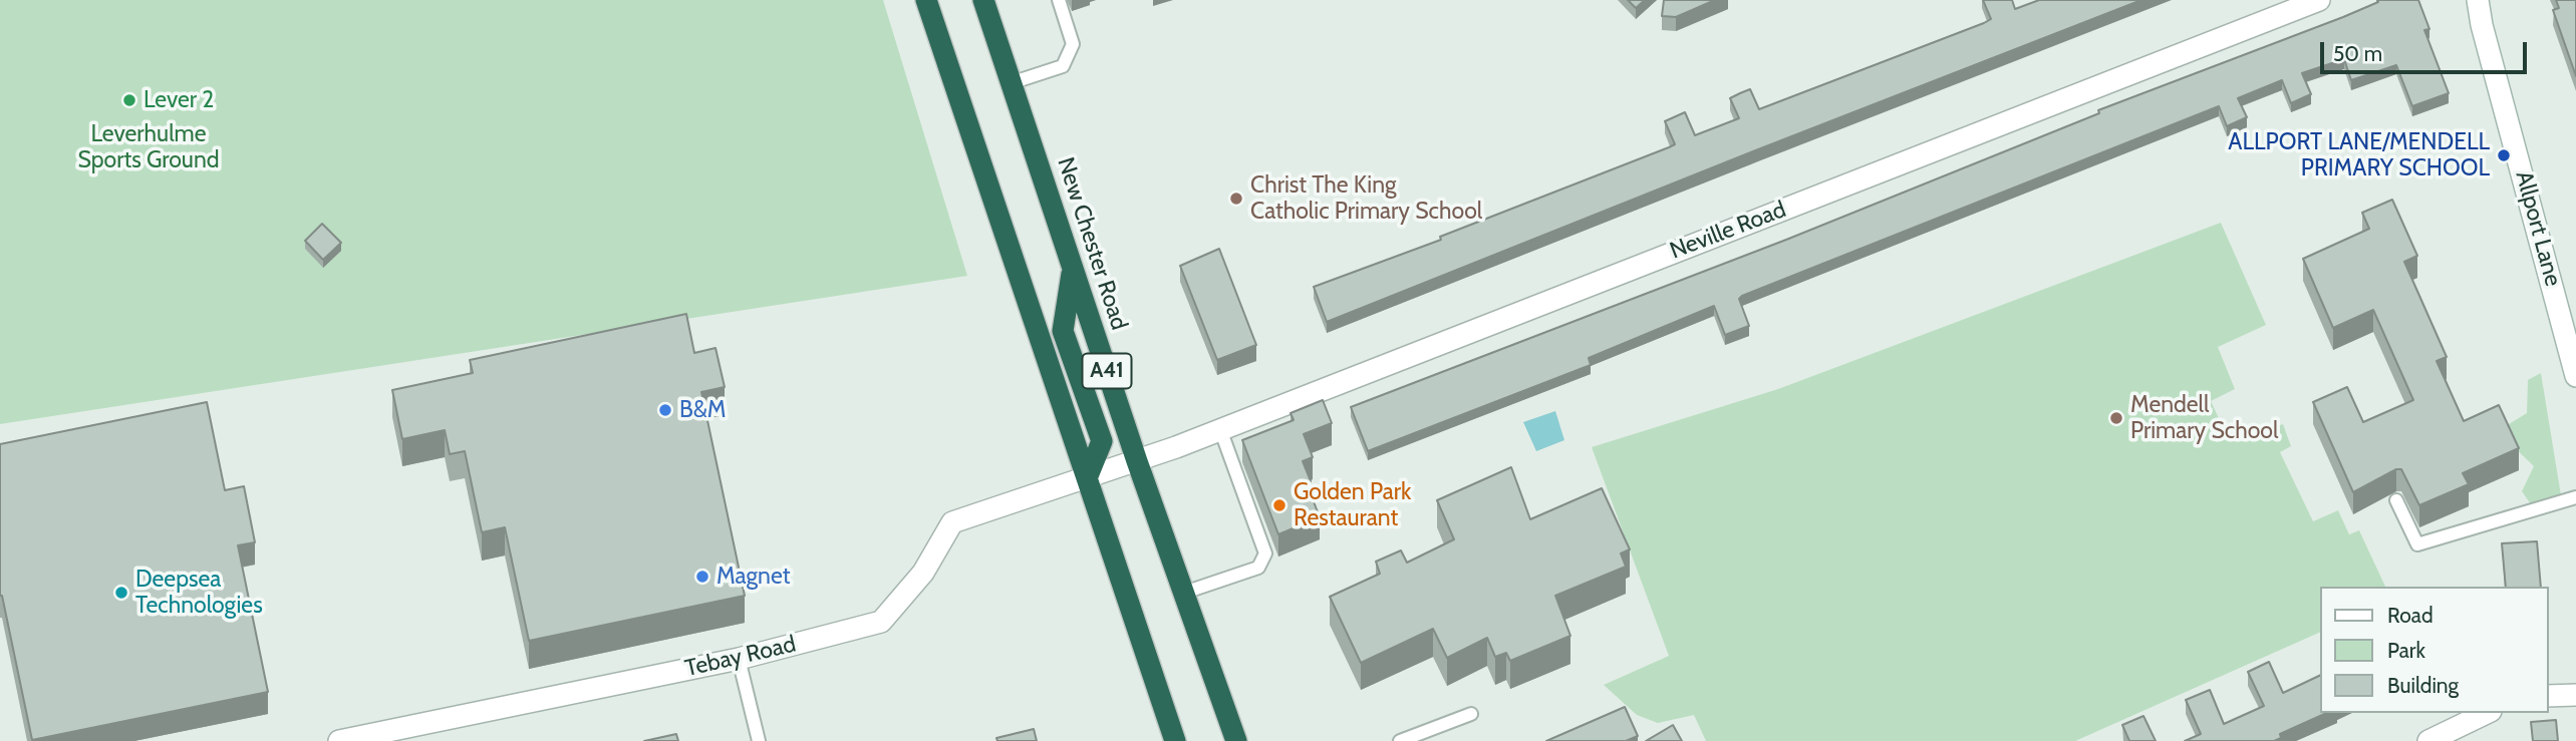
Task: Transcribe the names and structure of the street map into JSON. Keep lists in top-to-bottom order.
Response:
{
  "streets": {
    "highway": ["New Chester Road", "A41"],
    "street": ["Allport Lane", "Neville Road", "Tebay Road"]
  },
  "crossings": [
    ["Neville Road", "New Chester Road"],
    ["Neville Road", "Tebay Road"],
    ["New Chester Road", "Tebay Road"],
    ["A41", "Tebay Road"]
  ],
  "parks": ["Leverhulme Sports Ground"],
  "places": [
    "Lever 2",
    "ALLPORT LANE/MENDELL PRIMARY SCHOOL",
    "Christ The King Catholic Primary School",
    "B&M",
    "Mendell Primary School",
    "Golden Park Restaurant",
    "Magnet",
    "Deepsea Technologies"
  ],
  "legend": ["Road", "Park", "Building"],
  "scale_bar": "50 m"
}
